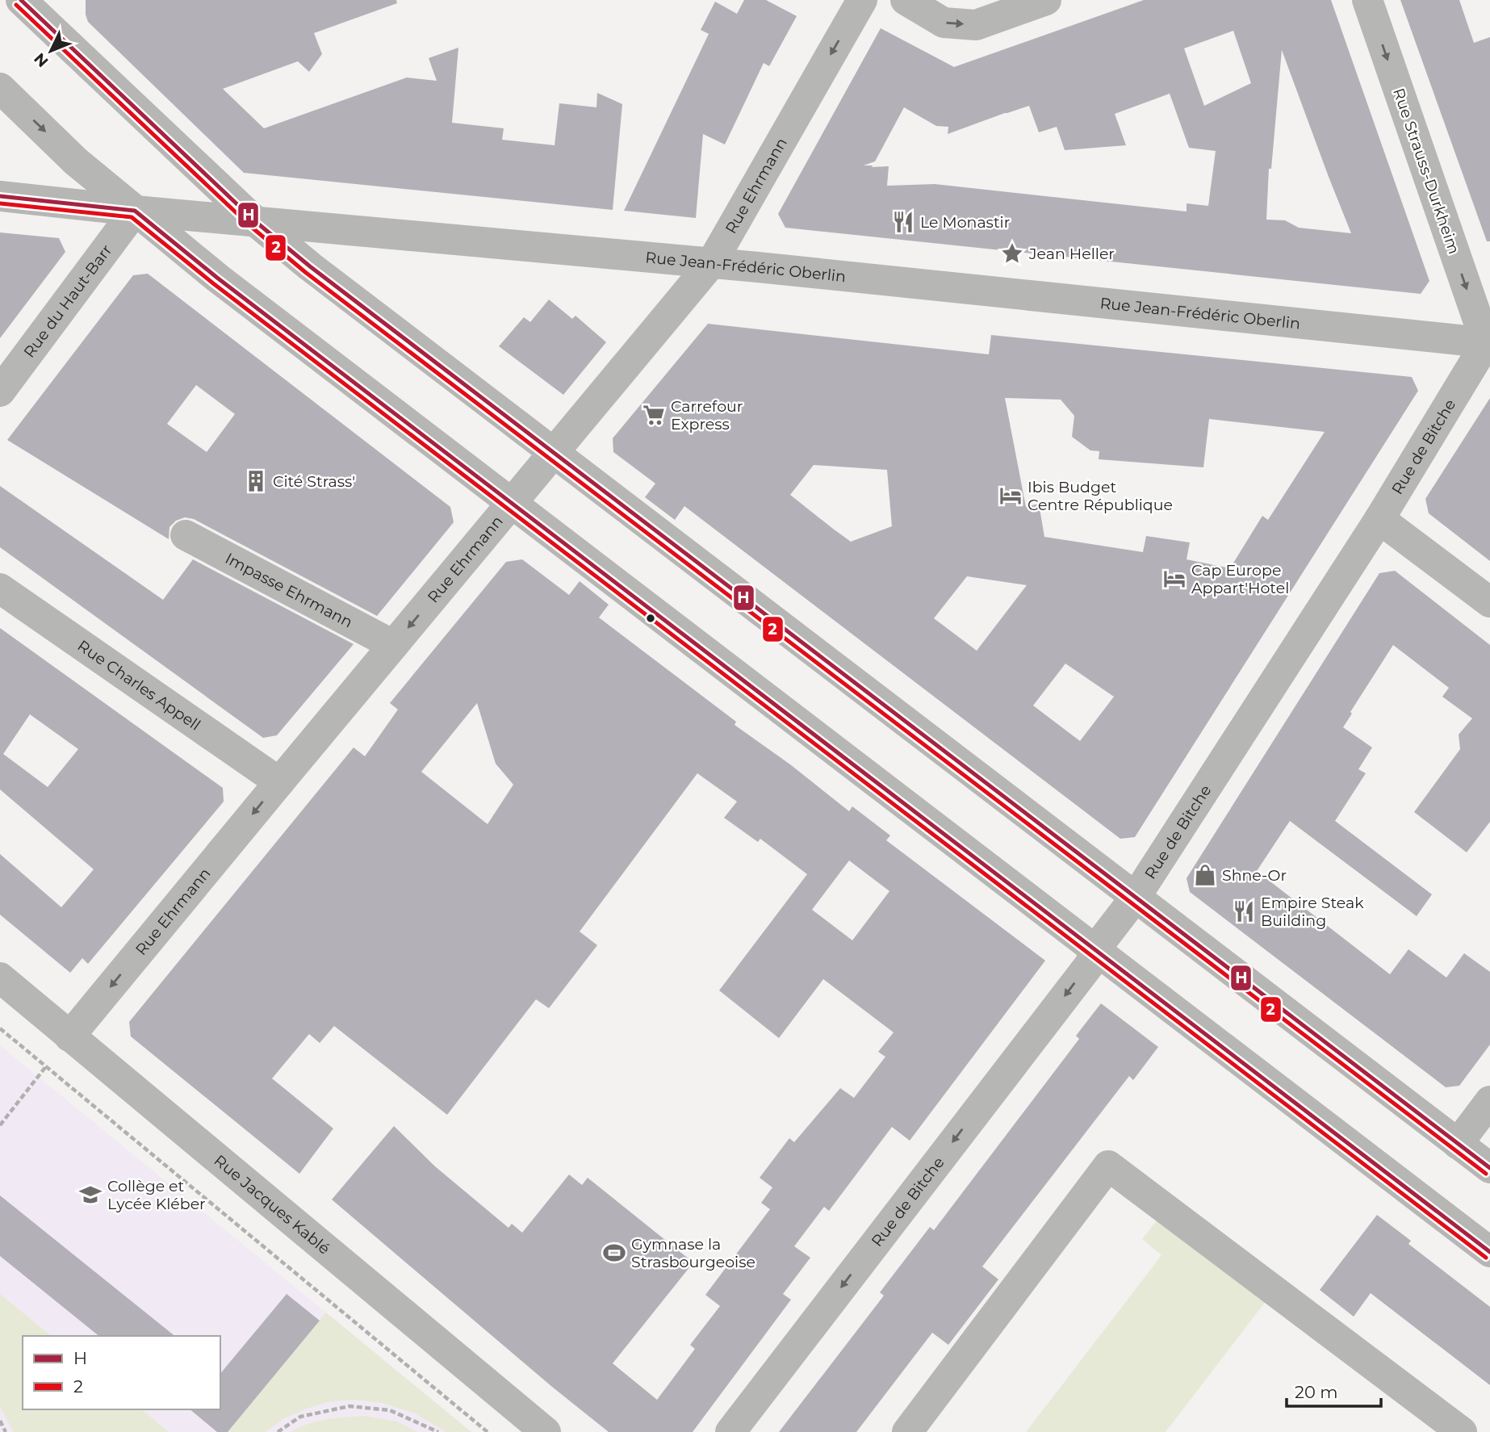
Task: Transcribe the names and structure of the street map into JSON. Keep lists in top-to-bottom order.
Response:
{
  "streets": {
    "street": [
      "Rue Strauss-Durkheim",
      "Rue Ehrmann",
      "Rue Jean-Frédéric Oberlin",
      "Rue du Haut-Barr",
      "Rue de Bitche",
      "Impasse Ehrmann",
      "Rue Charles Appell",
      "Rue Jacques Kablé"
    ]
  },
  "crossings": [
    ["Rue Strauss-Durkheim", "Rue Jean-Frédéric Oberlin"],
    ["Rue Strauss-Durkheim", "Rue de Bitche"],
    ["Rue Ehrmann", "Rue Jean-Frédéric Oberlin"],
    ["Rue Ehrmann", "Impasse Ehrmann"],
    ["Rue Ehrmann", "Rue Charles Appell"],
    ["Rue Ehrmann", "Rue Jacques Kablé"],
    ["Rue Jean-Frédéric Oberlin", "Rue du Haut-Barr"],
    ["Rue Jean-Frédéric Oberlin", "Rue de Bitche"]
  ],
  "one_way": ["Rue Strauss-Durkheim", "Rue Ehrmann", "Rue de Bitche"],
  "places": {
    "restaurant": ["Le Monastir", "Empire Steak Building"],
    "place": ["Jean Heller"],
    "supermarket": ["Carrefour Express"],
    "building": ["Cité Strass'"],
    "hotel": ["Ibis Budget Centre République", "Cap Europe Appart'Hotel"],
    "shop": ["Shne-Or"],
    "school or university": ["Collège et Lycée Kléber"],
    "sports": ["Gymnase la Strasbourgeoise"]
  },
  "lines": ["transit line H", "transit line 2"],
  "legend": ["H", "2"],
  "scale_bar": "20 m",
  "north": "bottom left"
}
